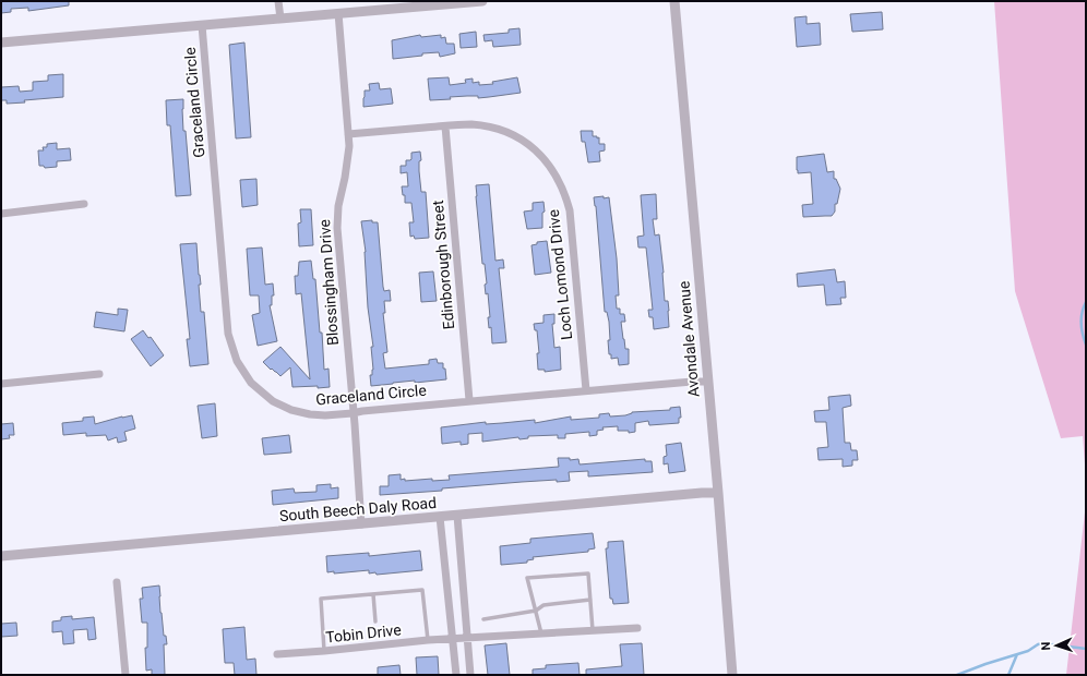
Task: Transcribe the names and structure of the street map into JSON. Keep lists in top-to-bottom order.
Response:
{
  "streets": {
    "street": [
      "Graceland Circle",
      "Edinborough Street",
      "Loch Lomond Drive",
      "Blossingham Drive",
      "Avondale Avenue",
      "South Beech Daly Road",
      "Tobin Drive"
    ]
  },
  "crossings": [
    ["Graceland Circle", "Edinborough Street"],
    ["Graceland Circle", "Loch Lomond Drive"],
    ["Graceland Circle", "Blossingham Drive"],
    ["Graceland Circle", "Avondale Avenue"],
    ["Edinborough Street", "Loch Lomond Drive"],
    ["Loch Lomond Drive", "Blossingham Drive"],
    ["Blossingham Drive", "South Beech Daly Road"],
    ["Avondale Avenue", "South Beech Daly Road"]
  ],
  "north": "left"
}
